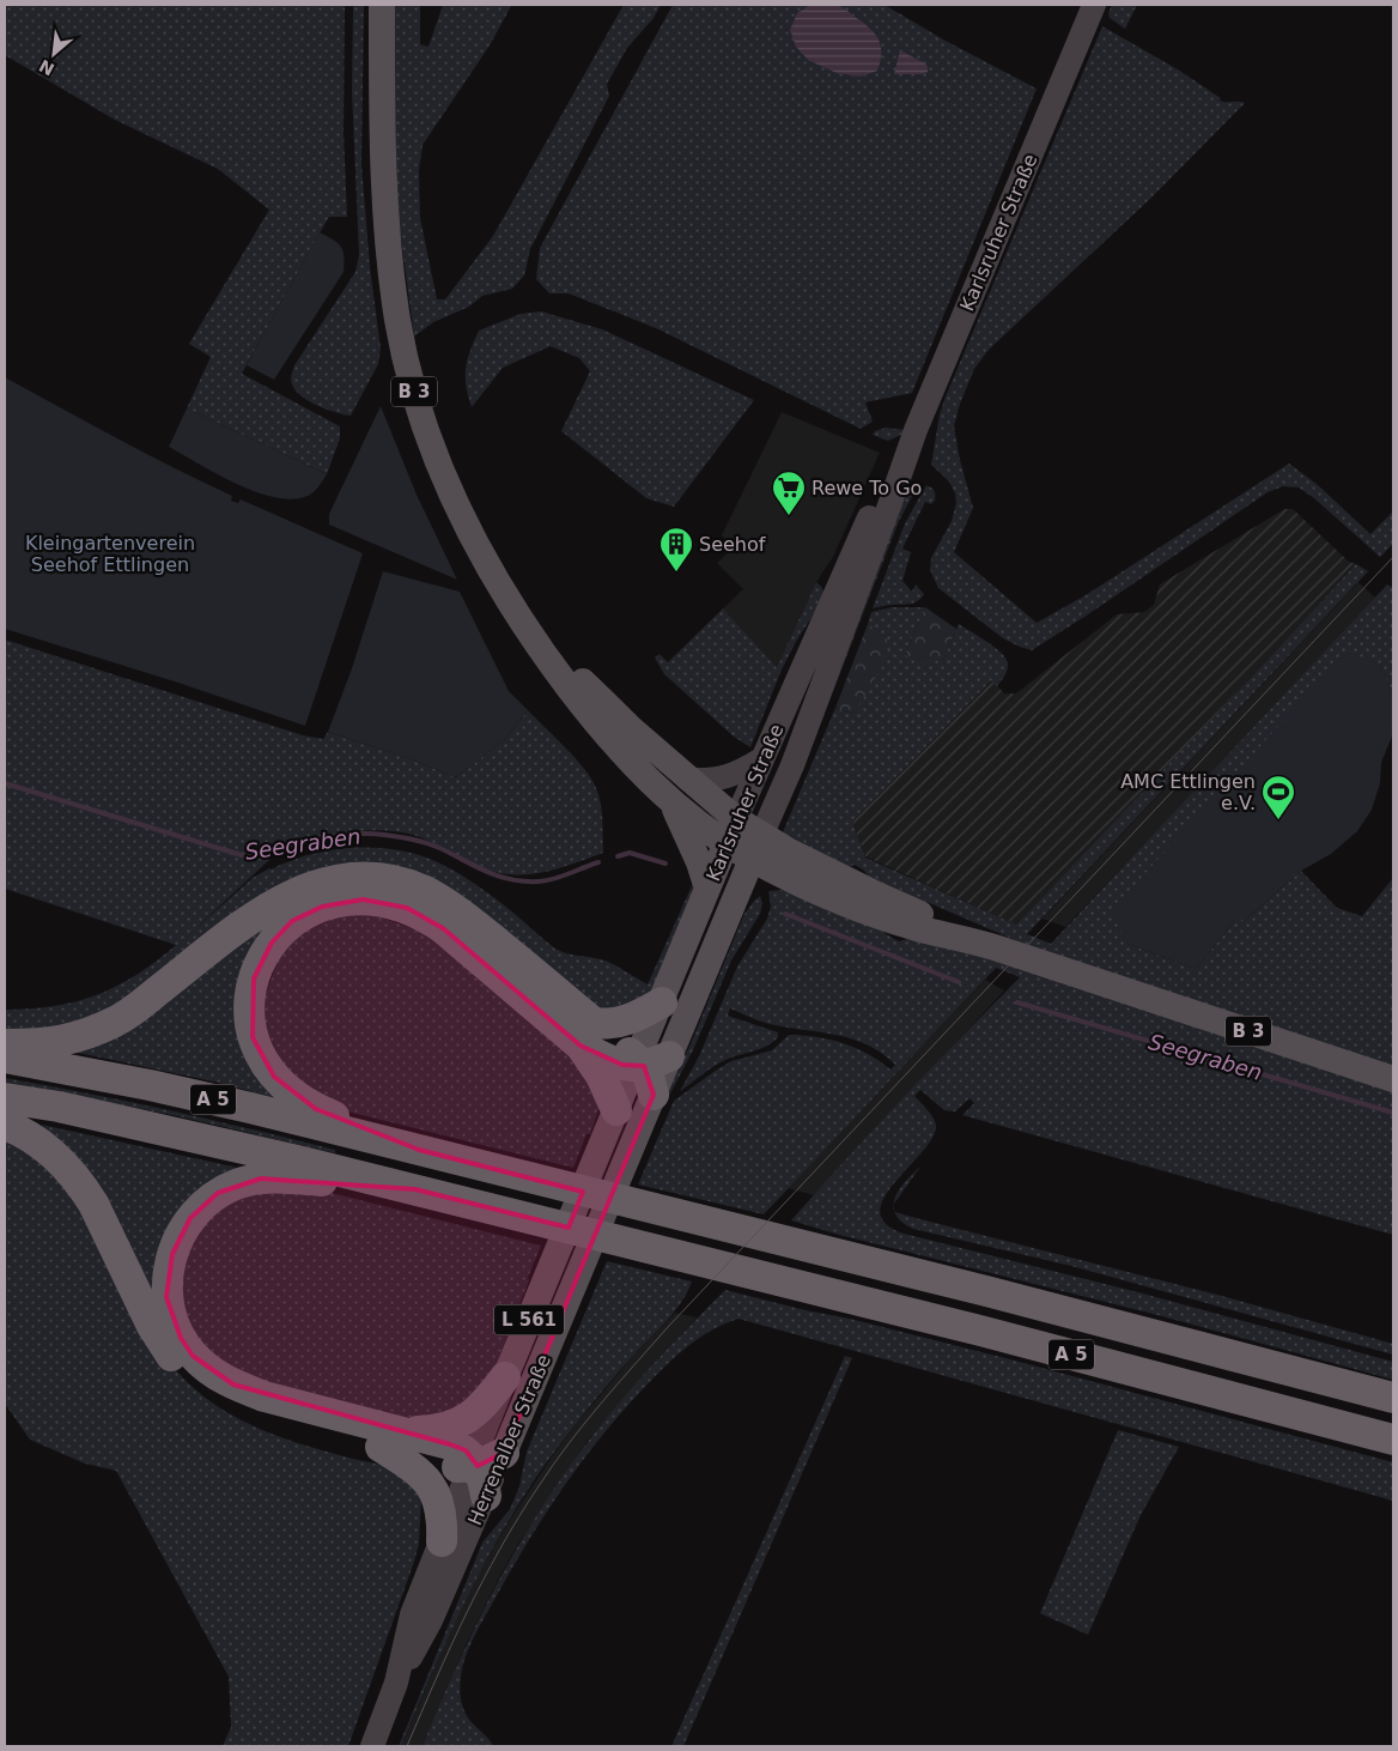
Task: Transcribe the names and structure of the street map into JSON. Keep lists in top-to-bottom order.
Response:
{
  "streets": {
    "highway": ["A 5"],
    "main road": [
      "Karlsruher Straße",
      "B 3",
      "L 561",
      "Herrenalber Straße"
    ]
  },
  "crossings": [
    ["Karlsruher Straße", "B 3"],
    ["Karlsruher Straße", "Herrenalber Straße"]
  ],
  "water": ["Seegraben"],
  "parks": ["Kleingartenverein Seehof Ettlingen"],
  "places": {
    "supermarket": ["Rewe To Go"],
    "building": ["Seehof"],
    "sports": ["AMC Ettlingen e.V."]
  },
  "north": "bottom left"
}
